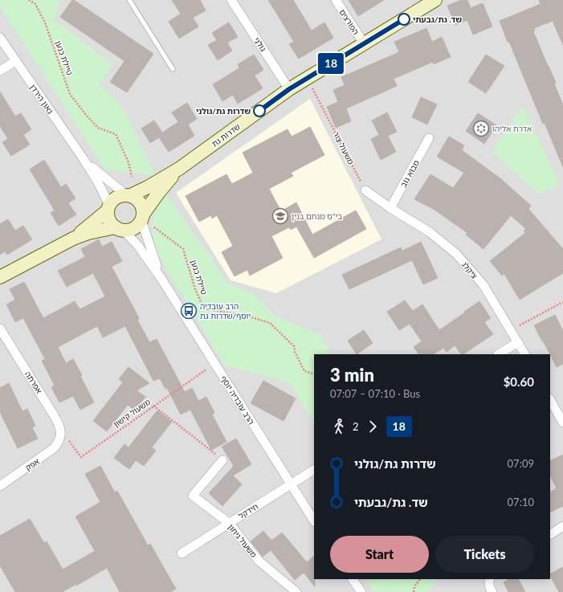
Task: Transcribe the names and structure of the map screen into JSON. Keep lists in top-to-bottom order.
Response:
{
  "streets": {
    "street": [
      "הפורצים",
      "גולני",
      "גאון הירדן",
      "שדרות גת",
      "מבוא נוב",
      "ציקלג",
      "אפרתה",
      "הרב עובדיה יוסף",
      "אפק",
      "חידקל",
      "משעול גיחון"
    ],
    "path": ["טיילת כנען", "משעול צור", "משעול קישון"]
  },
  "crossings": [
    ["הפורצים", "שדרות גת"],
    ["גולני", "שדרות גת"],
    ["גאון הירדן", "שדרות גת"],
    ["גאון הירדן", "הרב עובדיה יוסף"],
    ["שדרות גת", "משעול צור"],
    ["שדרות גת", "הרב עובדיה יוסף"],
    ["מבוא נוב", "ציקלג"],
    ["אפרתה", "משעול קישון"],
    ["אפרתה", "אפק"],
    ["הרב עובדיה יוסף", "משעול קישון"],
    ["הרב עובדיה יוסף", "חידקל"],
    ["משעול קישון", "אפק"],
    ["חידקל", "משעול גיחון"]
  ],
  "places": {
    "other": ["שד. גת/גבעתי", "שדרות גת/גולני"],
    "synagogue": ["אדרת אליהו"],
    "school or university": ["בי\"ס מנחם בגין"],
    "bus stop": ["הרב עובדיה יוסף/שדרות גת"]
  },
  "lines": ["bus line 18"],
  "page": {
    "on_map": "18",
    "heading": ["3 min", "07:07 – 07:10 · Bus", "$0.60"],
    "legs": ["2", "18"],
    "list": [
      {
        "name": "שדרות גת/גולני",
        "value": "07:09"
      },
      {
        "name": "שד. גת/גבעתי",
        "value": "07:10"
      }
    ],
    "buttons": ["Start", "Tickets"]
  }
}
